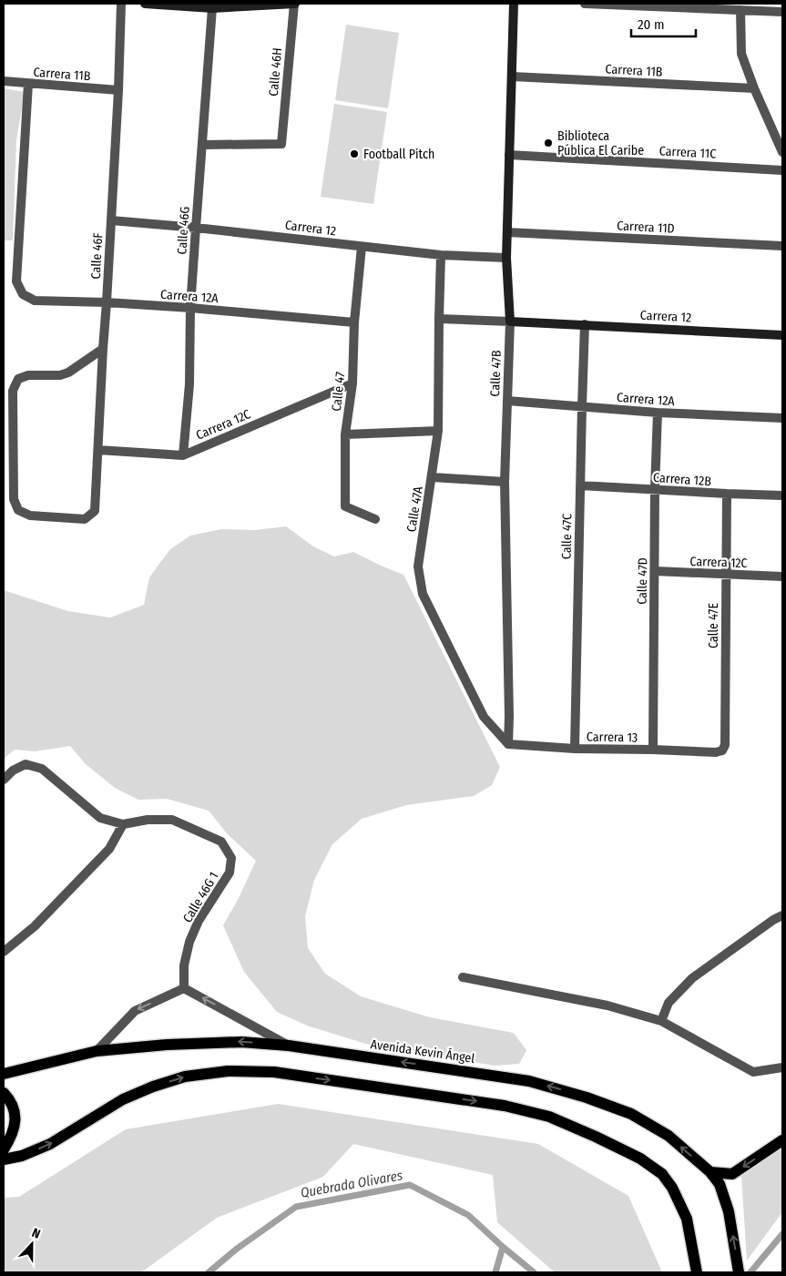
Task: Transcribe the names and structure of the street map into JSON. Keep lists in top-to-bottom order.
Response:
{
  "streets": {
    "main road": ["Avenida Kevin Ángel"],
    "street": [
      "Carrera 11B",
      "Calle 46H",
      "Carrera 11C",
      "Carrera 11D",
      "Carrera 12",
      "Calle 46G",
      "Calle 46F",
      "Carrera 12A",
      "Calle 47B",
      "Calle 47",
      "Carrera 12C",
      "Carrera 12B",
      "Calle 47A",
      "Calle 47C",
      "Calle 47D",
      "Calle 47E",
      "Carrera 13",
      "Calle 46G 1"
    ]
  },
  "crossings": [
    ["Carrera 11B", "Calle 46F"],
    ["Carrera 11B", "Carrera 12A"],
    ["Carrera 11B", "Calle 47B"],
    ["Calle 46H", "Calle 46G"],
    ["Carrera 11C", "Calle 47B"],
    ["Carrera 11D", "Calle 47B"],
    ["Carrera 12", "Calle 46G"],
    ["Carrera 12", "Calle 46F"],
    ["Carrera 12", "Calle 47B"],
    ["Carrera 12", "Calle 47"],
    ["Carrera 12", "Calle 47A"],
    ["Carrera 12", "Calle 47C"],
    ["Calle 46G", "Carrera 12A"],
    ["Calle 46G", "Carrera 12C"],
    ["Calle 46F", "Carrera 12A"],
    ["Calle 46F", "Carrera 12C"],
    ["Carrera 12A", "Calle 47B"],
    ["Carrera 12A", "Calle 47"],
    ["Carrera 12A", "Calle 47C"],
    ["Carrera 12A", "Calle 47D"],
    ["Calle 47B", "Calle 47A"],
    ["Calle 47B", "Carrera 13"],
    ["Calle 47", "Carrera 12C"],
    ["Carrera 12C", "Calle 47D"],
    ["Carrera 12C", "Calle 47E"],
    ["Carrera 12B", "Calle 47C"],
    ["Carrera 12B", "Calle 47D"],
    ["Carrera 12B", "Calle 47E"],
    ["Calle 47A", "Carrera 13"],
    ["Calle 47C", "Carrera 13"],
    ["Calle 47D", "Carrera 13"],
    ["Calle 47E", "Carrera 13"]
  ],
  "one_way": ["Avenida Kevin Ángel"],
  "water": ["Quebrada Olivares"],
  "places": ["Biblioteca Pública El Caribe", "Football Pitch"],
  "scale_bar": "20 m",
  "north": "top"
}
